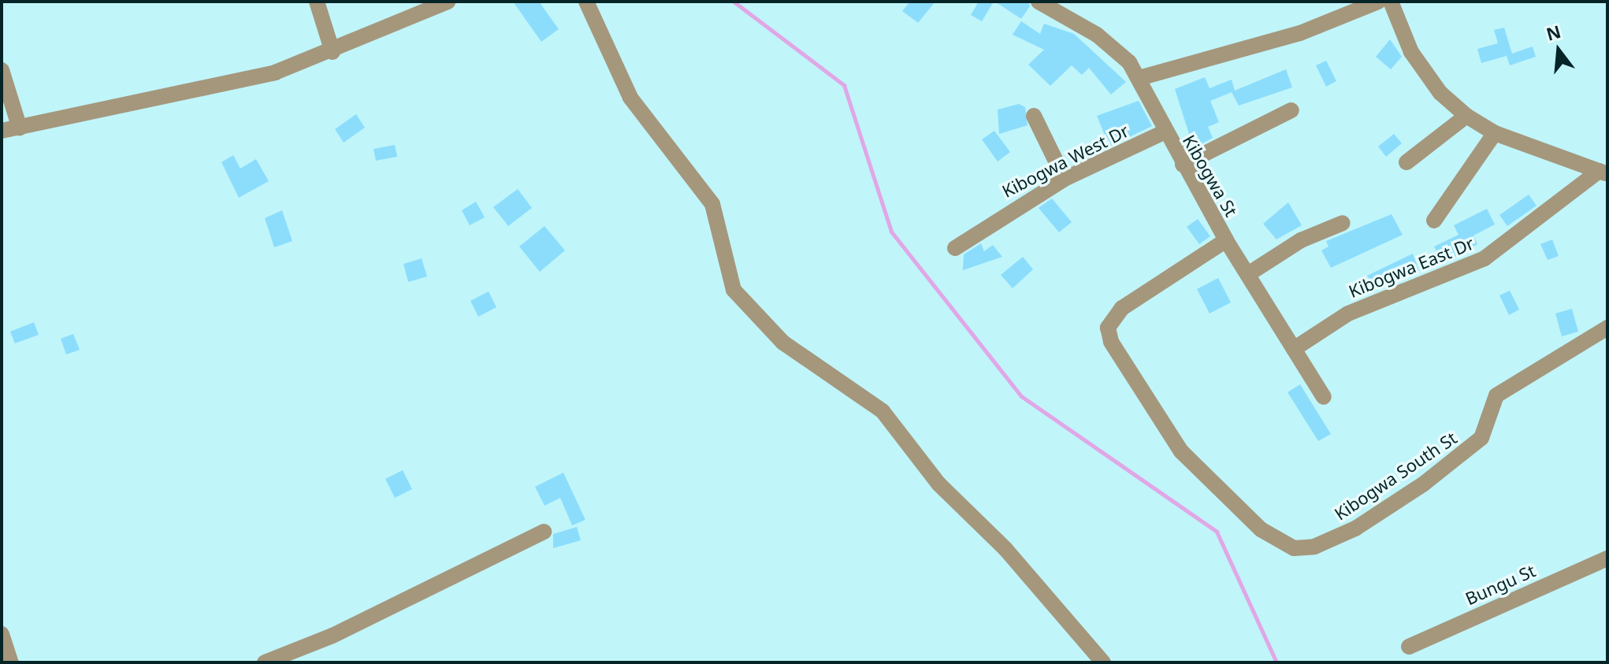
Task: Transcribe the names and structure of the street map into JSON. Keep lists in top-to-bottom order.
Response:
{
  "streets": {
    "street": [
      "Kibogwa West Dr",
      "Kibogwa St",
      "Kibogwa East Dr",
      "Kibogwa South St",
      "Bungu St"
    ]
  },
  "crossings": [
    ["Kibogwa West Dr", "Kibogwa St"],
    ["Kibogwa St", "Kibogwa East Dr"],
    ["Kibogwa St", "Kibogwa South St"]
  ],
  "north": "top"
}
